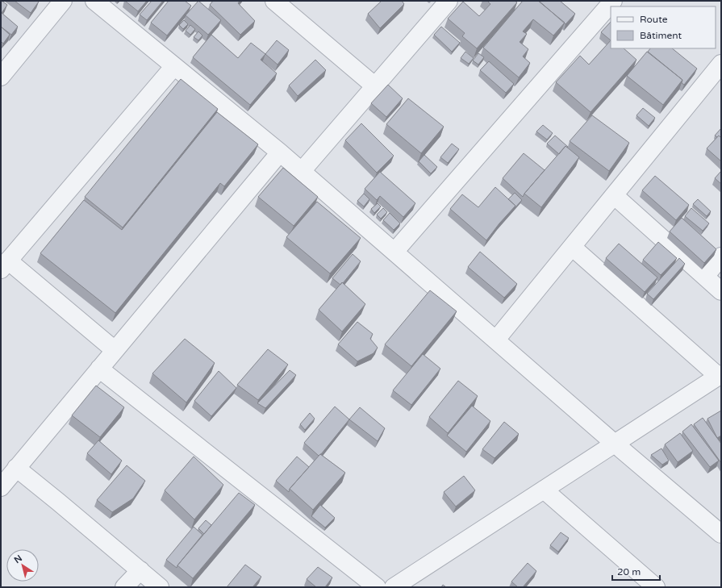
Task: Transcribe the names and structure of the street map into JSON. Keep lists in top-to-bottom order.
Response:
{
  "legend": ["Route", "Bâtiment"],
  "scale_bar": "20 m",
  "north": "top left"
}
